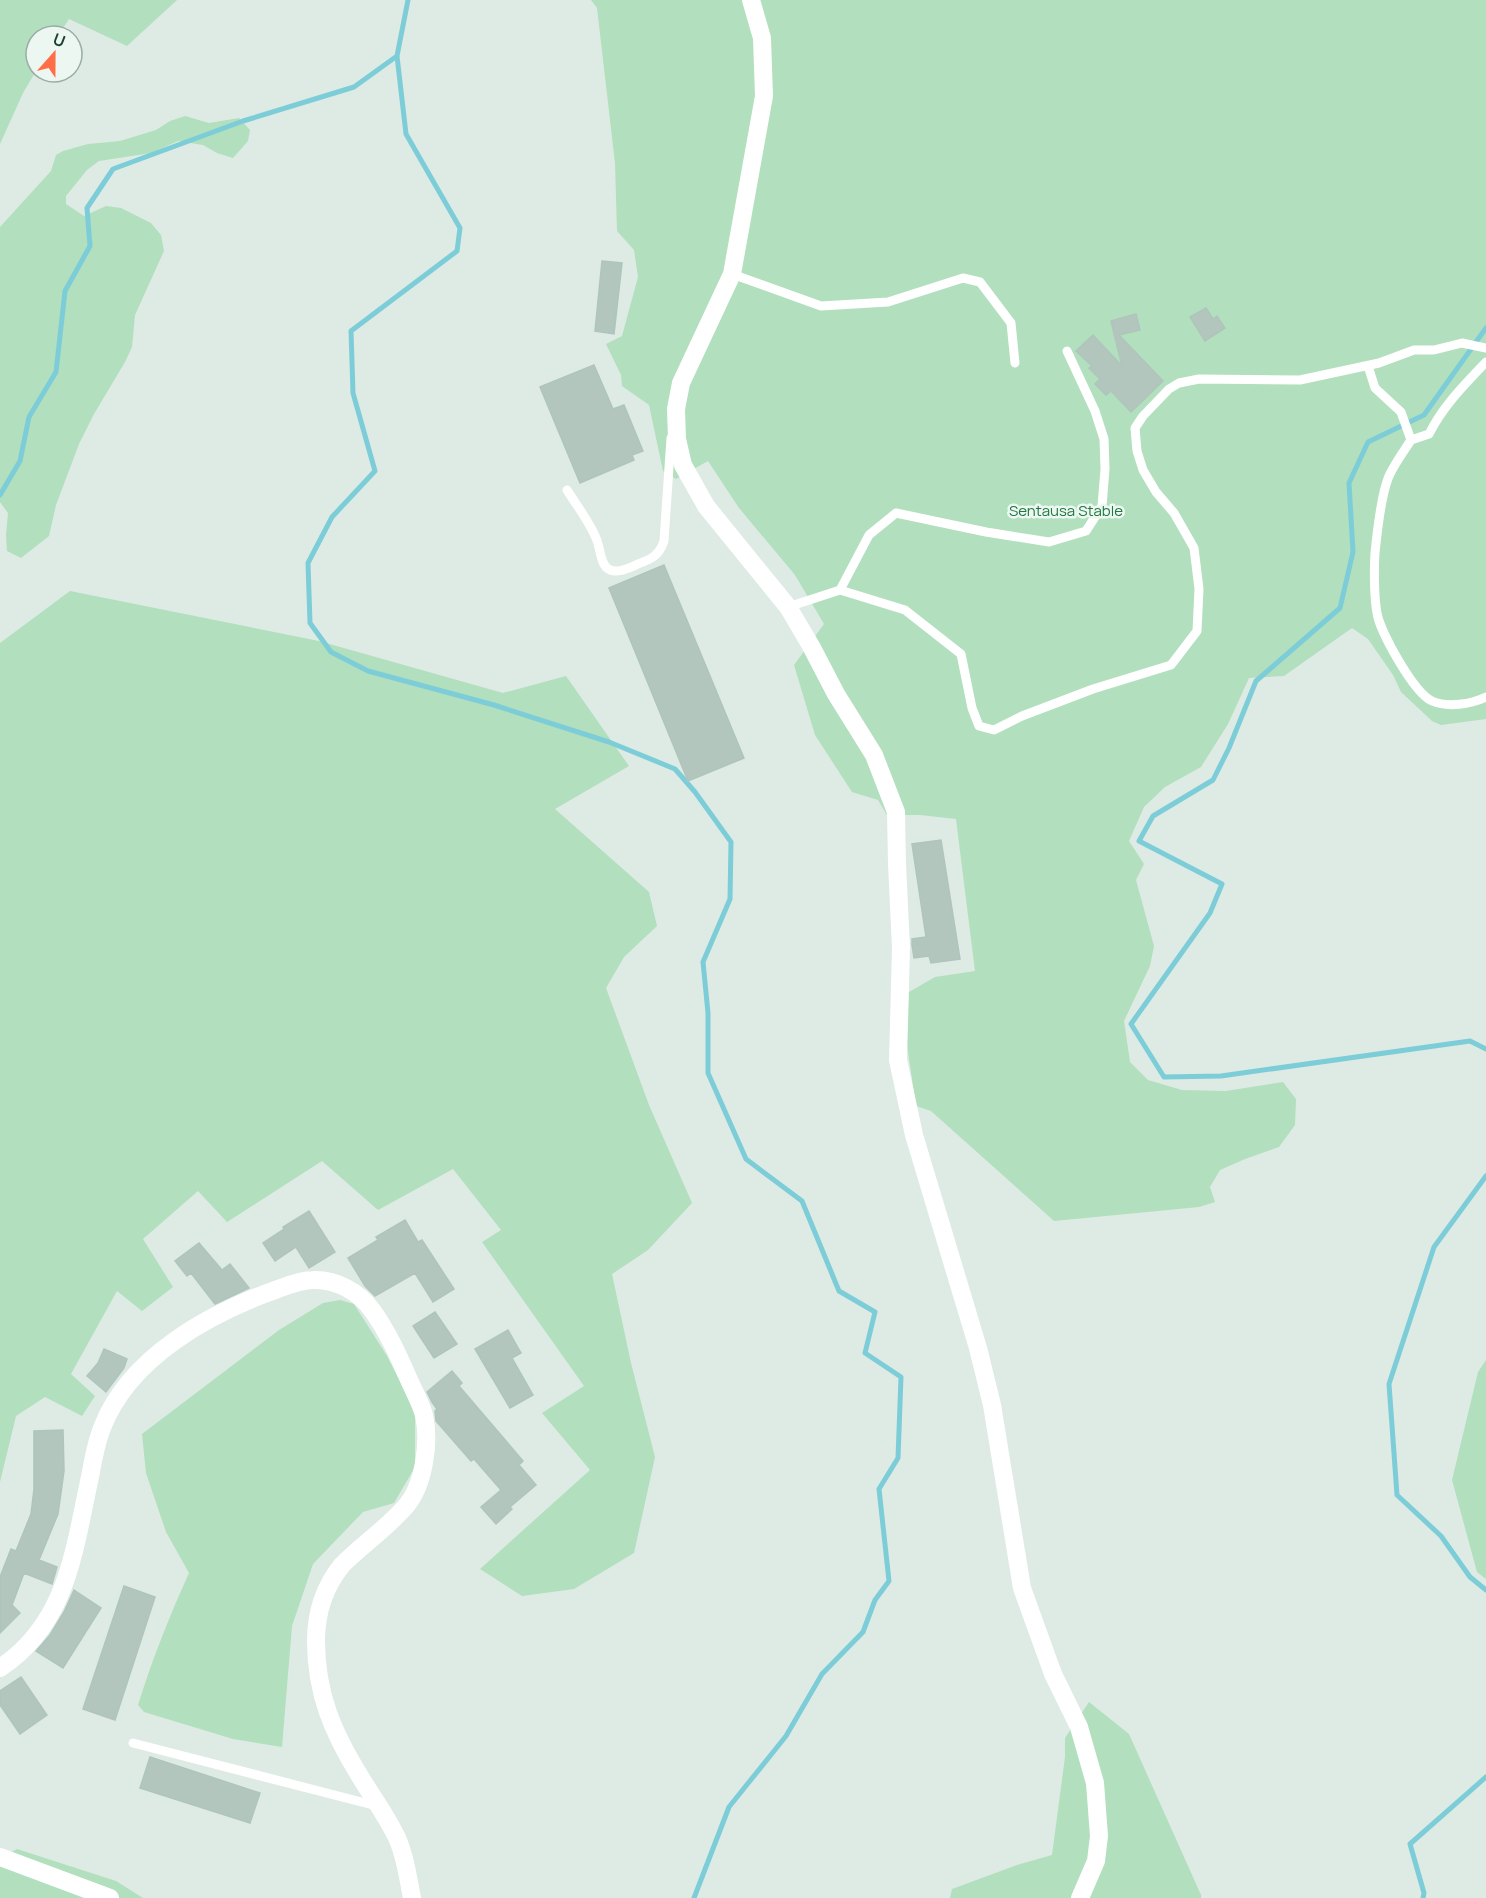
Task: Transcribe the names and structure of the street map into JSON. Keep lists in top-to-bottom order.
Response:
{
  "parks": ["Sentausa Stable"],
  "north": "top"
}
